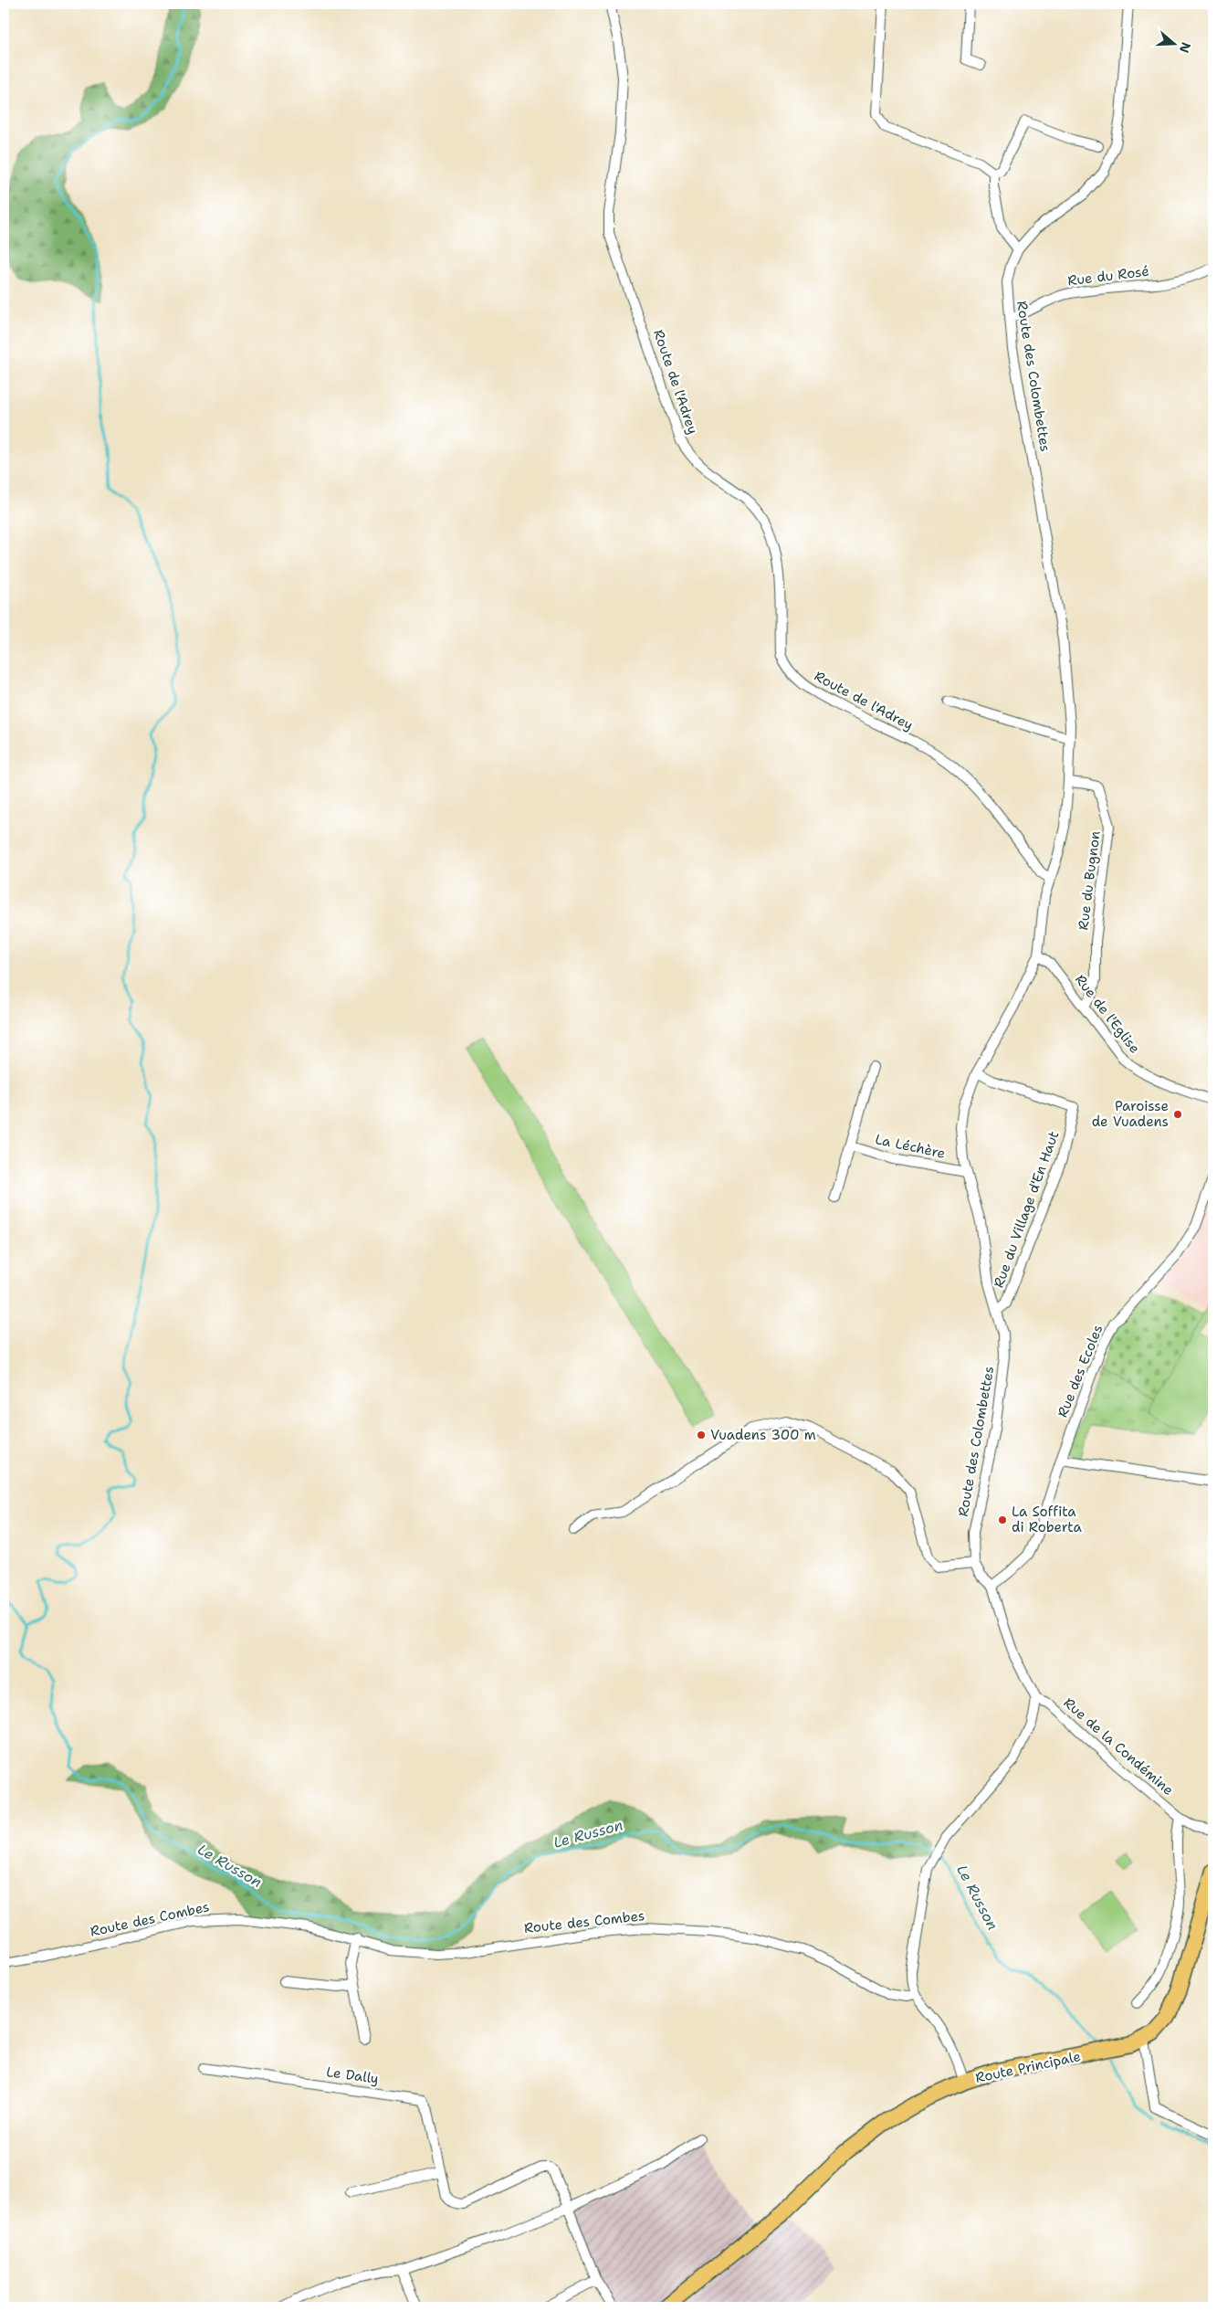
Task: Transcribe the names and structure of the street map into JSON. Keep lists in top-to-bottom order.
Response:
{
  "streets": {
    "main road": ["Route Principale"],
    "street": [
      "Rue du Rosé",
      "Route des Colombettes",
      "Route de l'Adrey",
      "Rue du Bugnon",
      "Rue de l'Eglise",
      "La Léchère",
      "Rue du Village d'En Haut",
      "Rue des Ecoles",
      "Rue de la Condémine",
      "Route des Combes",
      "Le Dally"
    ]
  },
  "crossings": [
    ["Rue du Rosé", "Route des Colombettes"],
    ["Route des Colombettes", "Route de l'Adrey"],
    ["Route des Colombettes", "Rue du Bugnon"],
    ["Route des Colombettes", "Rue de l'Eglise"],
    ["Route des Colombettes", "La Léchère"],
    ["Route des Colombettes", "Rue du Village d'En Haut"],
    ["Rue du Bugnon", "Rue de l'Eglise"]
  ],
  "water": ["Le Russon"],
  "places": ["Paroisse de Vuadens", "Vuadens 300 m", "La Soffita di Roberta"],
  "north": "right"
}
